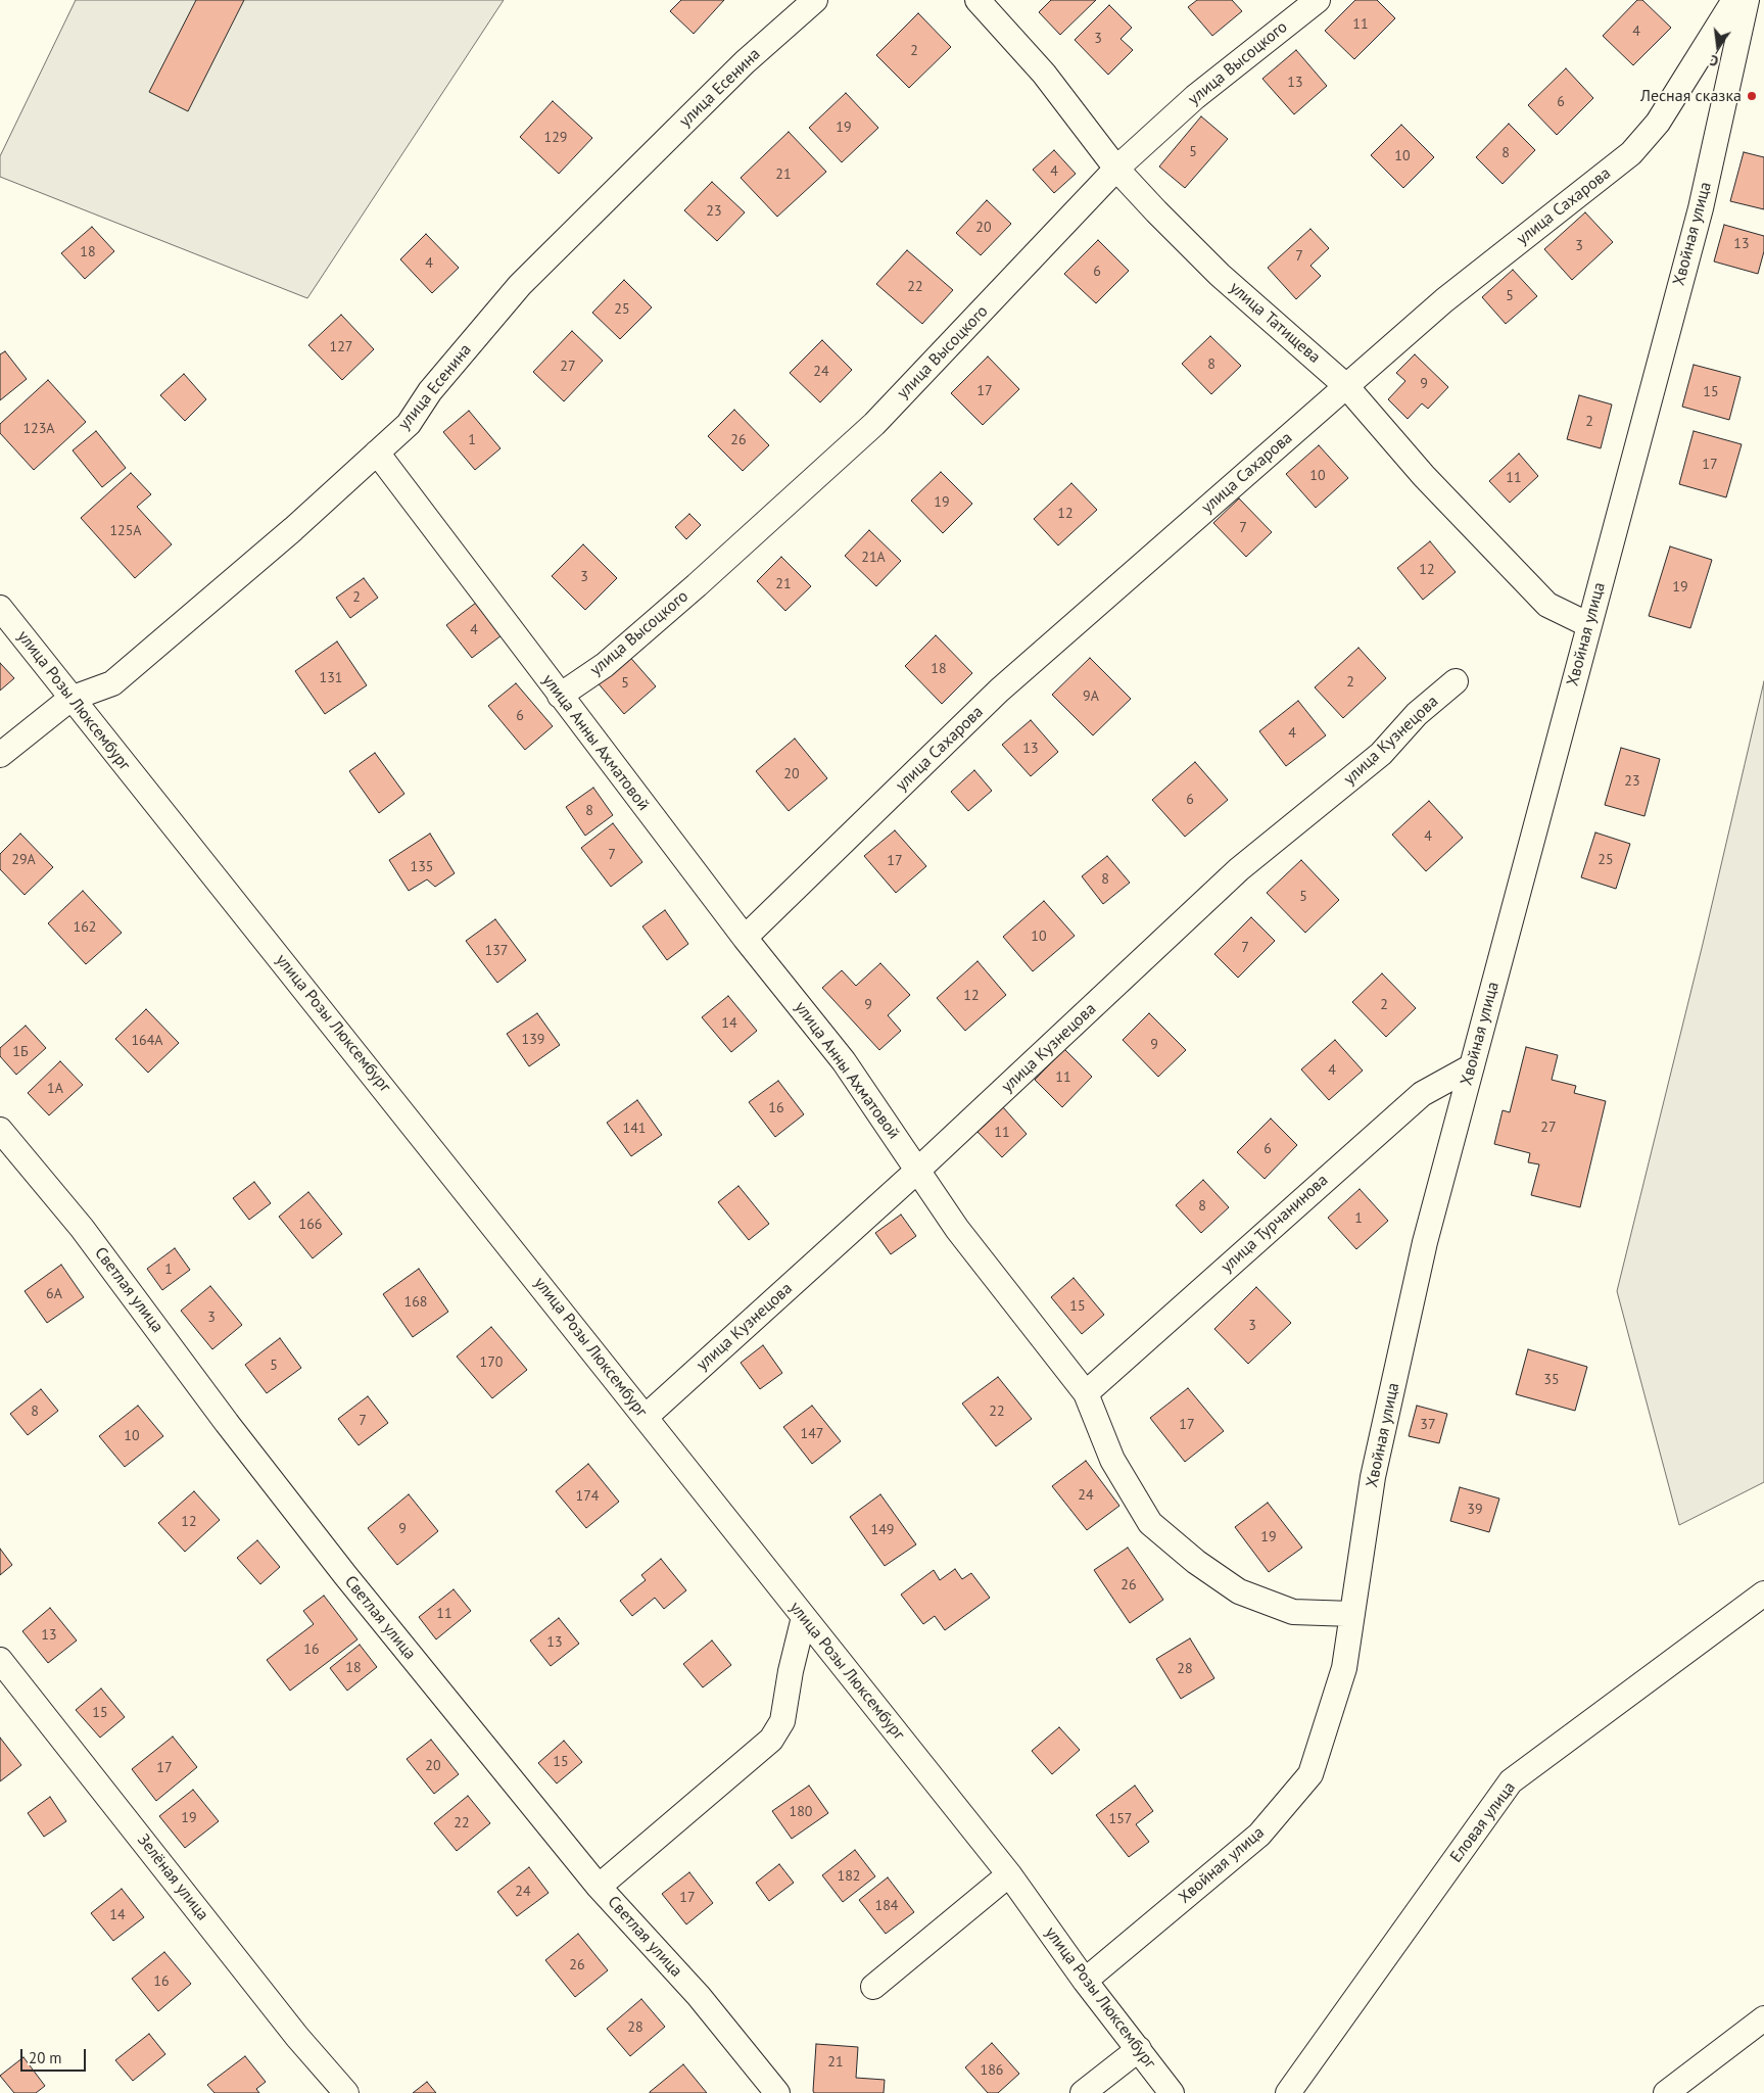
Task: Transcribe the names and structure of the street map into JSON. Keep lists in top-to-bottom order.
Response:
{
  "streets": {
    "street": [
      "улица Высоцкого",
      "улица Есенина",
      "улица Сахарова",
      "Хвойная улица",
      "улица Татищева",
      "улица Розы Люксембург",
      "улица Кузнецова",
      "улица Анны Ахматовой",
      "улица Турчанинова",
      "Светлая улица",
      "Еловая улица",
      "Зелёная улица"
    ]
  },
  "crossings": [
    ["улица Высоцкого", "улица Татищева"],
    ["улица Высоцкого", "улица Анны Ахматовой"],
    ["улица Есенина", "улица Розы Люксембург"],
    ["улица Есенина", "улица Анны Ахматовой"],
    ["улица Сахарова", "улица Татищева"],
    ["улица Сахарова", "улица Анны Ахматовой"],
    ["Хвойная улица", "улица Татищева"],
    ["Хвойная улица", "улица Розы Люксембург"],
    ["Хвойная улица", "улица Анны Ахматовой"],
    ["Хвойная улица", "улица Турчанинова"],
    ["улица Розы Люксембург", "улица Кузнецова"],
    ["улица Кузнецова", "улица Анны Ахматовой"],
    ["улица Анны Ахматовой", "улица Турчанинова"]
  ],
  "places": ["Лесная сказка"],
  "house_numbers": [
    "11",
    "4",
    "3",
    "2",
    "13",
    "6",
    "19",
    "129",
    "5",
    "8",
    "10",
    "4",
    "21",
    "23",
    "20",
    "13",
    "3",
    "18",
    "7",
    "4",
    "6",
    "22",
    "5",
    "25",
    "127",
    "8",
    "27",
    "24",
    "9",
    "17",
    "15",
    "2",
    "123А",
    "1",
    "26",
    "17",
    "10",
    "11",
    "19",
    "12",
    "7",
    "125А",
    "21А",
    "12",
    "3",
    "21",
    "19",
    "2",
    "4",
    "18",
    "131",
    "2",
    "5",
    "9А",
    "6",
    "4",
    "13",
    "20",
    "23",
    "6",
    "8",
    "4",
    "7",
    "29А",
    "25",
    "17",
    "135",
    "8",
    "5",
    "162",
    "10",
    "7",
    "137",
    "12",
    "9",
    "2",
    "14",
    "139",
    "164А",
    "9",
    "1Б",
    "4",
    "11",
    "1А",
    "16",
    "27",
    "141",
    "11",
    "6",
    "8",
    "1",
    "166",
    "1",
    "6А",
    "168",
    "15",
    "3",
    "3",
    "170",
    "5",
    "35",
    "8",
    "22",
    "7",
    "17",
    "37",
    "147",
    "10",
    "24",
    "174",
    "39",
    "12",
    "9",
    "149",
    "19",
    "26",
    "11",
    "13",
    "13",
    "16",
    "18",
    "28",
    "15",
    "15",
    "20",
    "17",
    "180",
    "19",
    "157",
    "22",
    "182",
    "24",
    "17",
    "184",
    "14",
    "26",
    "16",
    "28",
    "21",
    "186"
  ],
  "scale_bar": "20 m",
  "north": "bottom"
}
